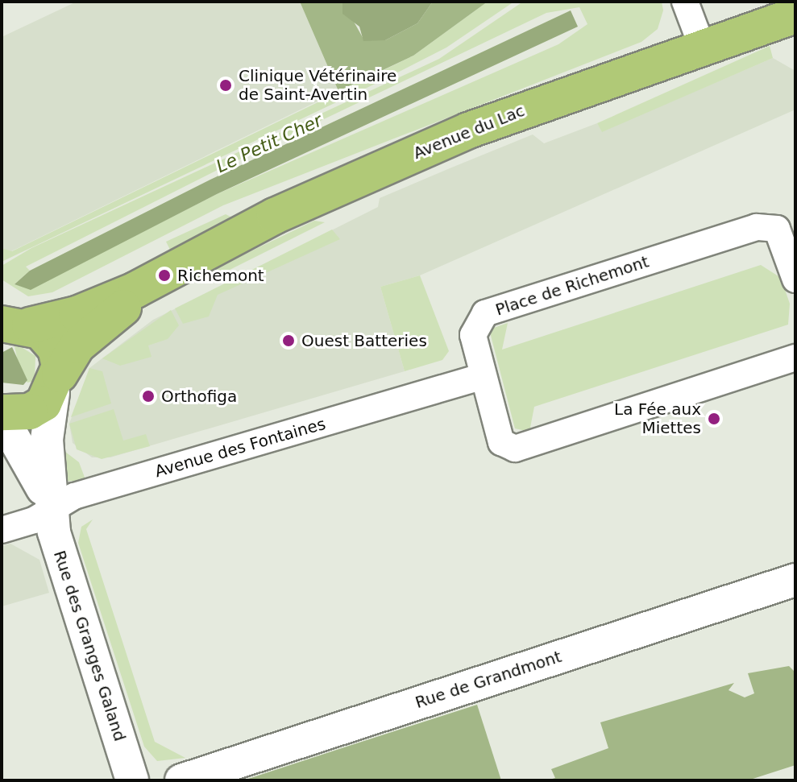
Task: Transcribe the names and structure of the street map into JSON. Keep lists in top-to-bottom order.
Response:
{
  "streets": {
    "main road": ["Avenue du Lac"],
    "street": [
      "Place de Richemont",
      "Avenue des Fontaines",
      "Rue des Granges Galand",
      "Rue de Grandmont"
    ]
  },
  "crossings": [
    ["Avenue du Lac", "Rue des Granges Galand"],
    ["Place de Richemont", "Avenue des Fontaines"],
    ["Avenue des Fontaines", "Rue des Granges Galand"]
  ],
  "water": ["Le Petit Cher"],
  "places": [
    "Clinique Vétérinaire de Saint-Avertin",
    "Richemont",
    "Ouest Batteries",
    "Orthofiga",
    "La Fée aux Miettes"
  ]
}
